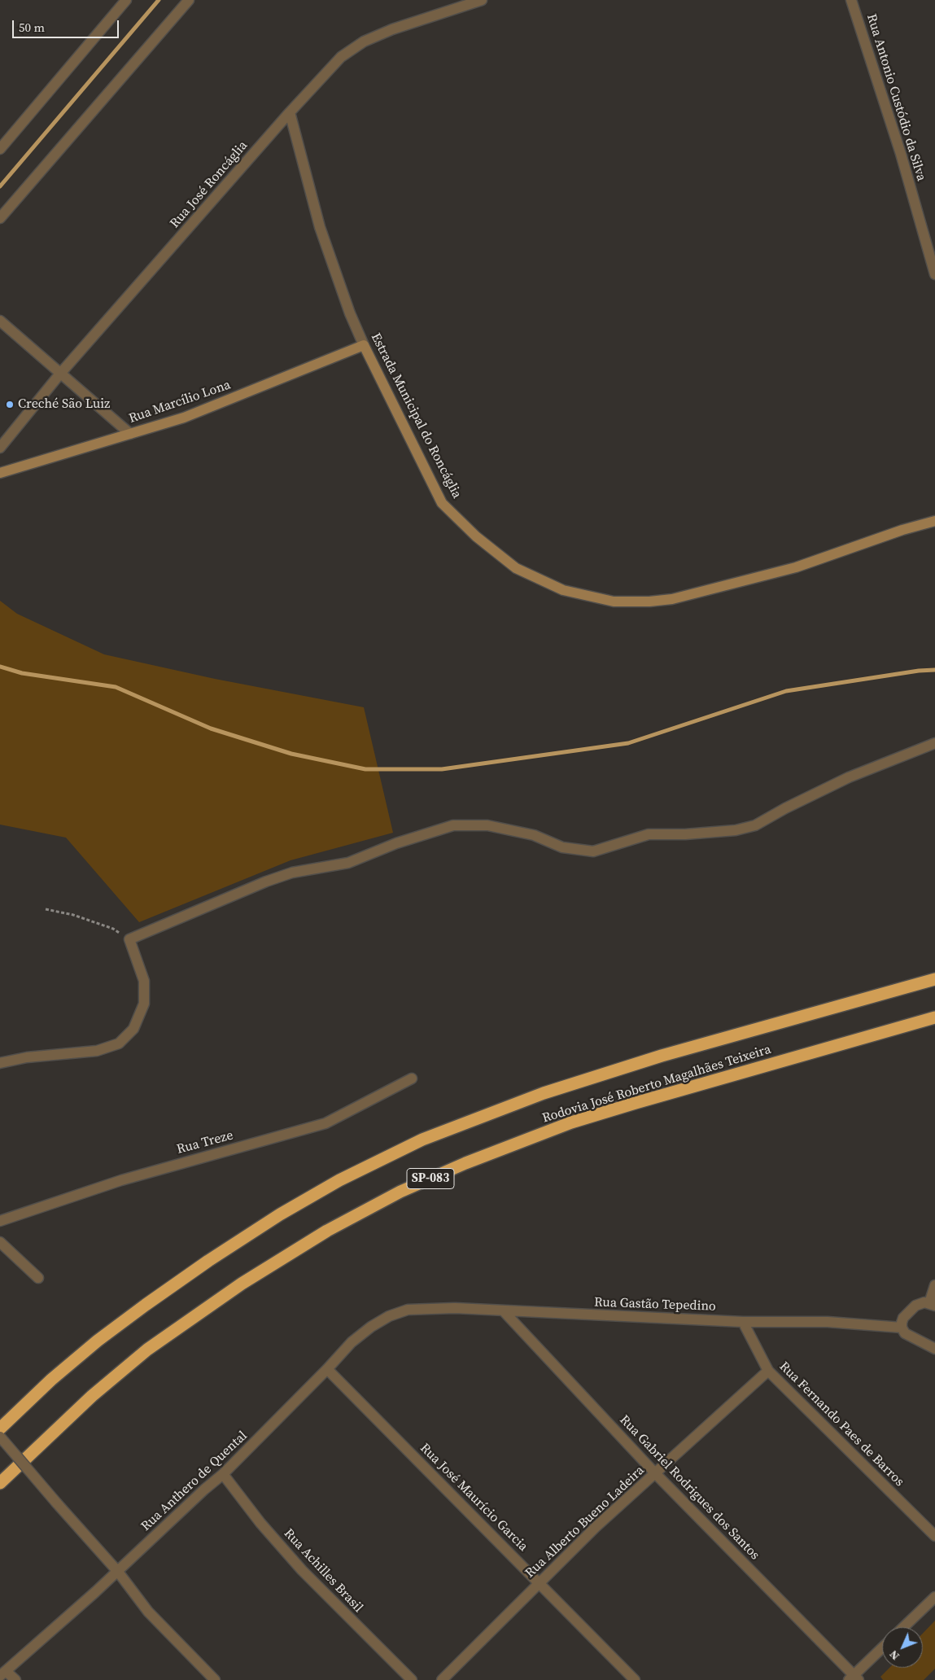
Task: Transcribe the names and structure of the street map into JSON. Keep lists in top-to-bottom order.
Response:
{
  "streets": {
    "highway": ["Rodovia José Roberto Magalhães Teixeira", "SP-083"],
    "street": [
      "Rua Antonio Custódio da Silva",
      "Rua José Roncáglia",
      "Rua Marcílio Lona",
      "Estrada Municipal do Roncáglia",
      "Rua Treze",
      "Rua Gastão Tepedino",
      "Rua Fernando Paes de Barros",
      "Rua Anthero de Quental",
      "Rua Gabriel Rodrigues dos Santos",
      "Rua José Maurício Garcia",
      "Rua Alberto Bueno Ladeira",
      "Rua Achilles Brasil"
    ]
  },
  "crossings": [
    ["Rua José Roncáglia", "Estrada Municipal do Roncáglia"],
    ["Rua Marcílio Lona", "Estrada Municipal do Roncáglia"],
    ["Rua Gastão Tepedino", "Rua Fernando Paes de Barros"],
    ["Rua Gastão Tepedino", "Rua Anthero de Quental"],
    ["Rua Gastão Tepedino", "Rua Gabriel Rodrigues dos Santos"],
    ["Rua Fernando Paes de Barros", "Rua Alberto Bueno Ladeira"],
    ["Rua Anthero de Quental", "Rua José Maurício Garcia"],
    ["Rua Anthero de Quental", "Rua Achilles Brasil"],
    ["Rua Gabriel Rodrigues dos Santos", "Rua Alberto Bueno Ladeira"],
    ["Rua José Maurício Garcia", "Rua Alberto Bueno Ladeira"]
  ],
  "places": ["Creché São Luiz"],
  "scale_bar": "50 m",
  "north": "bottom left"
}
